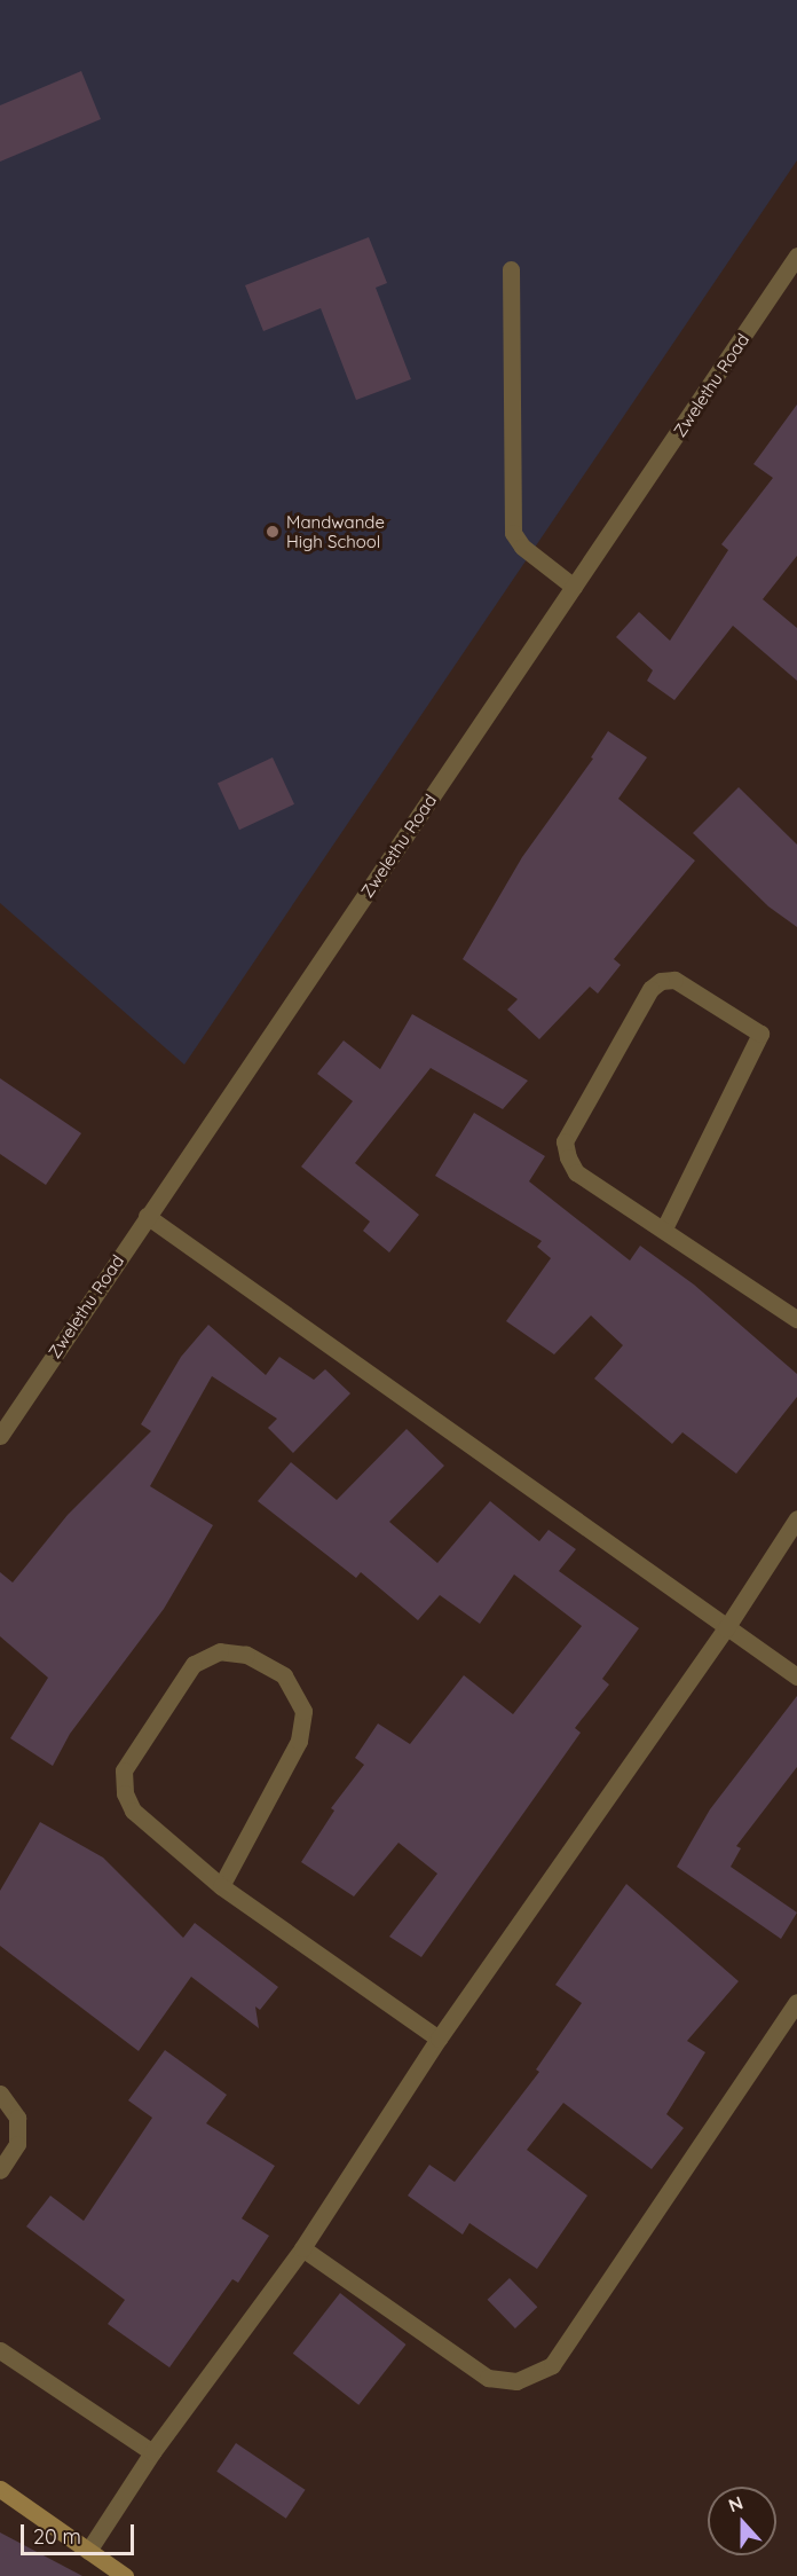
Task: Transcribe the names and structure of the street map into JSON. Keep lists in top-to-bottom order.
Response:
{
  "streets": {
    "street": ["Zwelethu Road"]
  },
  "places": ["Mandwande High School"],
  "scale_bar": "20 m",
  "north": "top"
}
